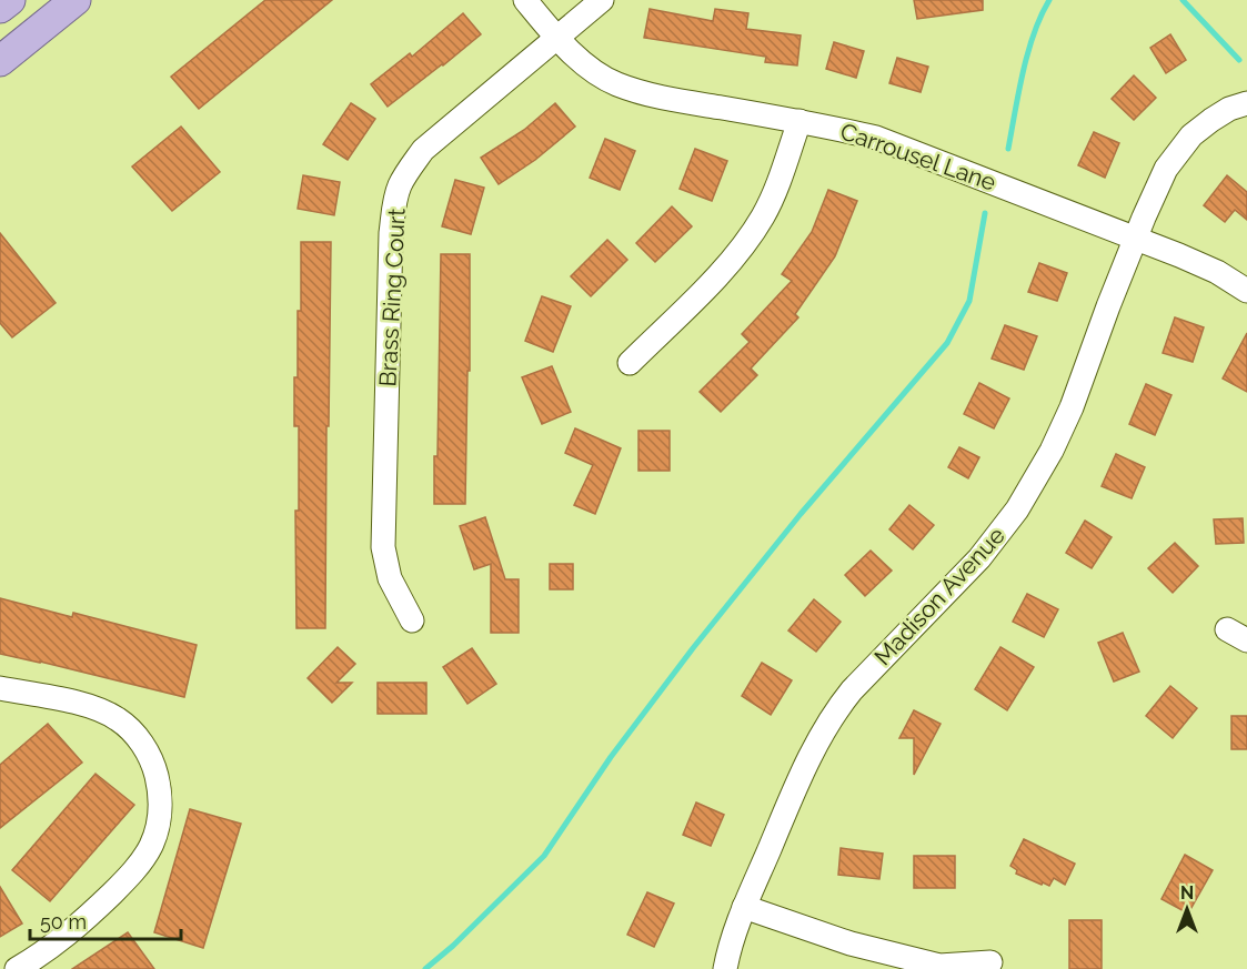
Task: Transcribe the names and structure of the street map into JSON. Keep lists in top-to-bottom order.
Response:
{
  "streets": {
    "street": ["Carrousel Lane", "Brass Ring Court", "Madison Avenue"]
  },
  "crossings": [
    ["Carrousel Lane", "Brass Ring Court"],
    ["Carrousel Lane", "Madison Avenue"]
  ],
  "scale_bar": "50 m",
  "north": "top"
}
